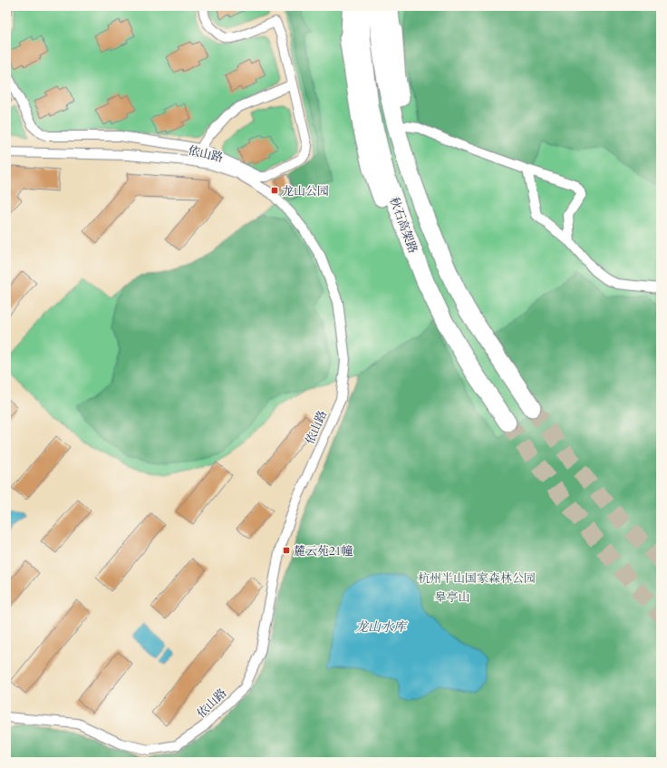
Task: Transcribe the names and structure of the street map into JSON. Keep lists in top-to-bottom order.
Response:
{
  "streets": {
    "highway": ["秋石高架路"],
    "street": ["依山路"]
  },
  "water": ["龙山水库"],
  "parks": ["杭州半山国家森林公园", "皋亭山"],
  "places": {
    "transit": ["龙山公园", "麓云苑21幢"]
  }
}
